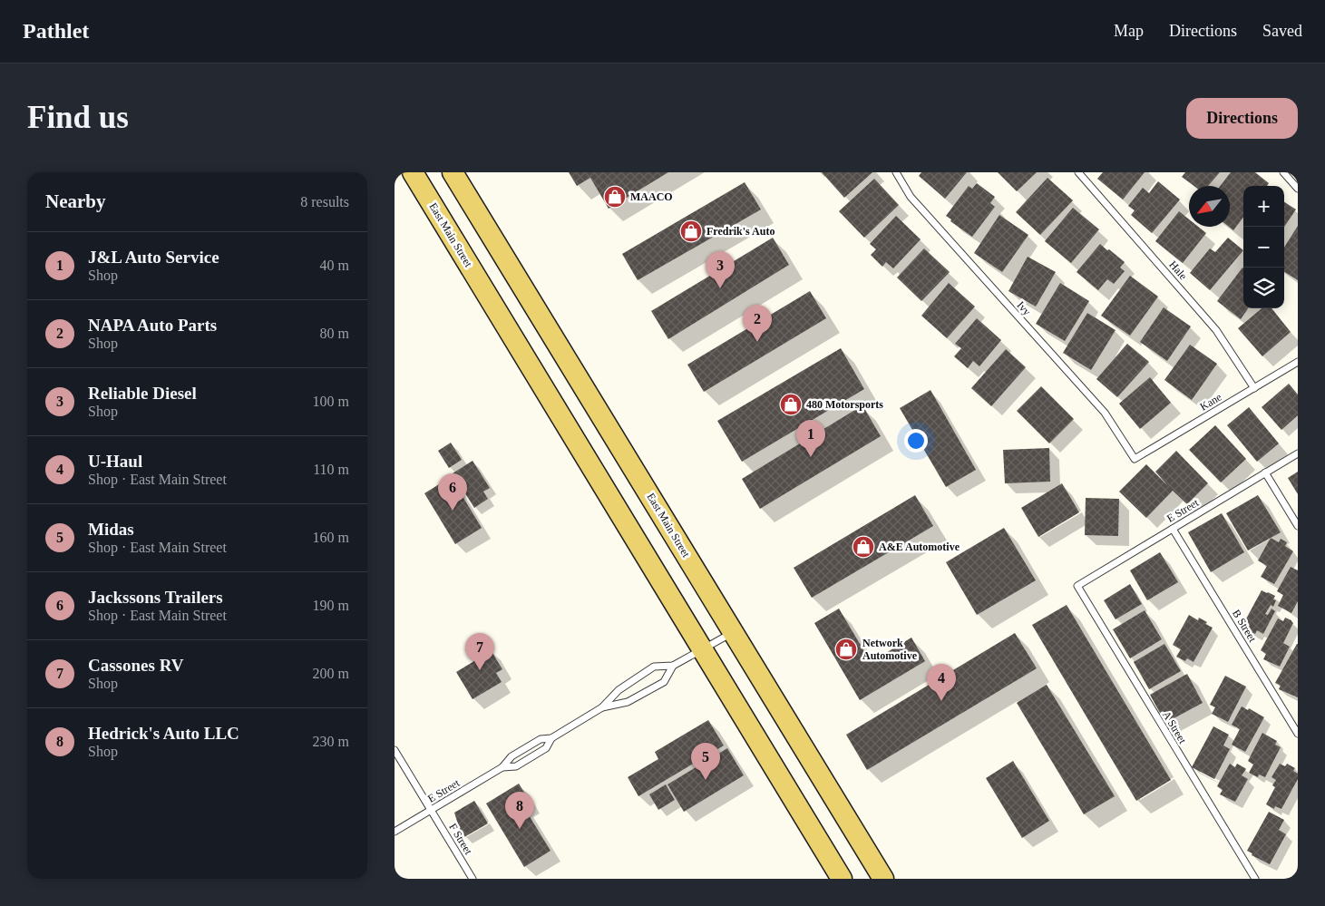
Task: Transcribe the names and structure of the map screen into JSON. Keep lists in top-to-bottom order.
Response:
{
  "streets": {
    "main road": ["East Main Street"],
    "lane": [
      "Hale",
      "Ivy",
      "Kane",
      "E Street",
      "B Street",
      "A Street",
      "F Street"
    ]
  },
  "crossings": [
    ["East Main Street", "E Street"],
    ["Hale", "Kane"],
    ["Ivy", "Kane"],
    ["E Street", "B Street"],
    ["E Street", "A Street"],
    ["E Street", "F Street"]
  ],
  "places": {
    "shop": [
      "MAACO",
      "Fredrik's Auto",
      "480 Motorsports",
      "A&E Automotive",
      "Network Automotive"
    ]
  },
  "north": "bottom left",
  "page": {
    "header": "Pathlet",
    "nav": ["Map", "Directions", "Saved"],
    "buttons": "Directions",
    "title": "Find us",
    "heading": ["Nearby", "8 results"],
    "map_buttons": ["+", "−"],
    "list": [
      {
        "mark": "1",
        "name": "J&L Auto Service",
        "note": "Shop",
        "value": "40 m"
      },
      {
        "mark": "2",
        "name": "NAPA Auto Parts",
        "note": "Shop",
        "value": "80 m"
      },
      {
        "mark": "3",
        "name": "Reliable Diesel",
        "note": "Shop",
        "value": "100 m"
      },
      {
        "mark": "4",
        "name": "U-Haul",
        "note": "Shop · East Main Street",
        "value": "110 m"
      },
      {
        "mark": "5",
        "name": "Midas",
        "note": "Shop · East Main Street",
        "value": "160 m"
      },
      {
        "mark": "6",
        "name": "Jackssons Trailers",
        "note": "Shop · East Main Street",
        "value": "190 m"
      },
      {
        "mark": "7",
        "name": "Cassones RV",
        "note": "Shop",
        "value": "200 m"
      },
      {
        "mark": "8",
        "name": "Hedrick's Auto LLC",
        "note": "Shop",
        "value": "230 m"
      }
    ],
    "pins": [
      "3",
      "2",
      "1",
      "6",
      "7",
      "4",
      "5",
      "8"
    ]
  }
}
